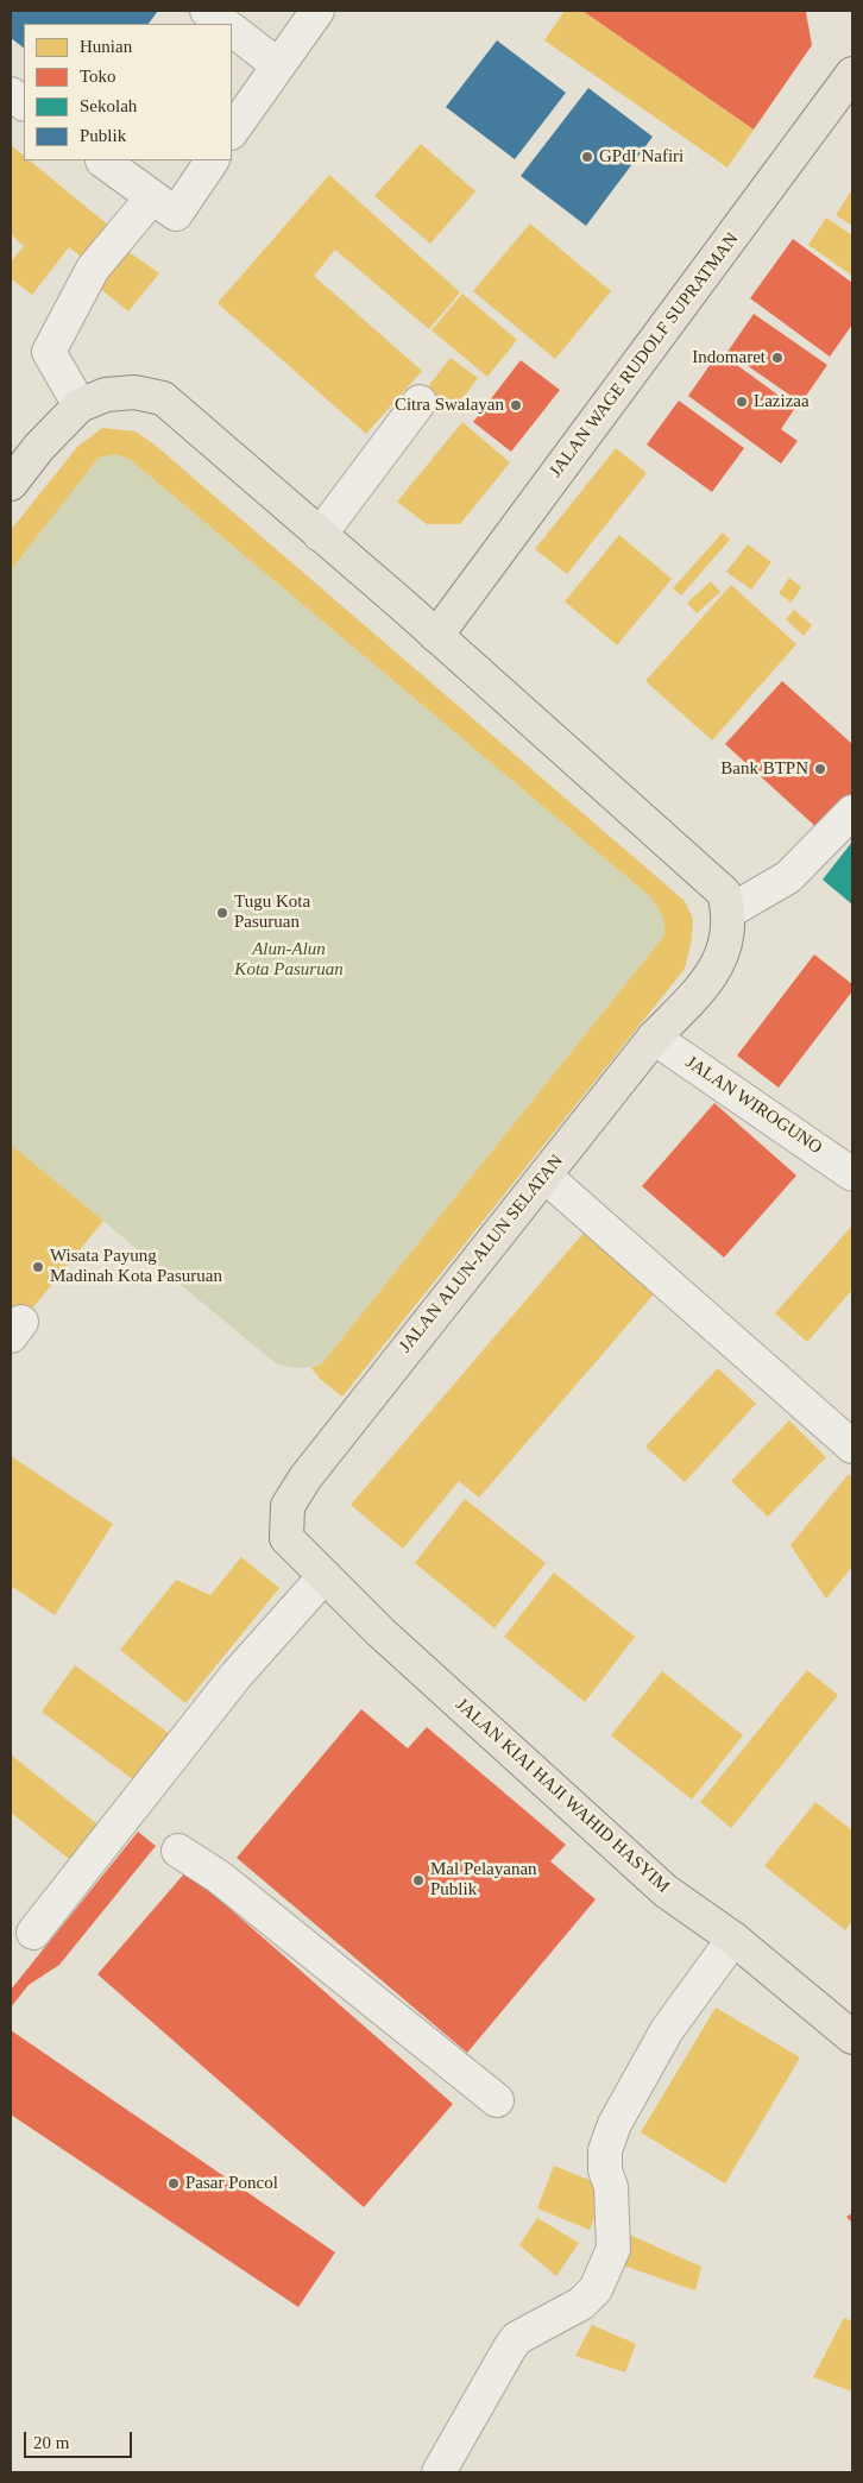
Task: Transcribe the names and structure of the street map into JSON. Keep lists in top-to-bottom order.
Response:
{
  "streets": {
    "main road": ["JALAN WAGE RUDOLF SUPRATMAN", "JALAN ALUN-ALUN SELATAN", "JALAN KIAI HAJI WAHID HASYIM"],
    "street": ["JALAN WIROGUNO"]
  },
  "crossings": [
    ["JALAN WIROGUNO", "JALAN ALUN-ALUN SELATAN"],
    ["JALAN ALUN-ALUN SELATAN", "JALAN KIAI HAJI WAHID HASYIM"]
  ],
  "parks": ["Alun-Alun Kota Pasuruan"],
  "places": [
    "GPdI Nafiri",
    "Indomaret",
    "Lazizaa",
    "Citra Swalayan",
    "Bank BTPN",
    "Tugu Kota Pasuruan",
    "Wisata Payung Madinah Kota Pasuruan",
    "Mal Pelayanan Publik",
    "Pasar Poncol"
  ],
  "legend": [
    "Hunian",
    "Toko",
    "Sekolah",
    "Publik"
  ],
  "scale_bar": "20 m"
}
